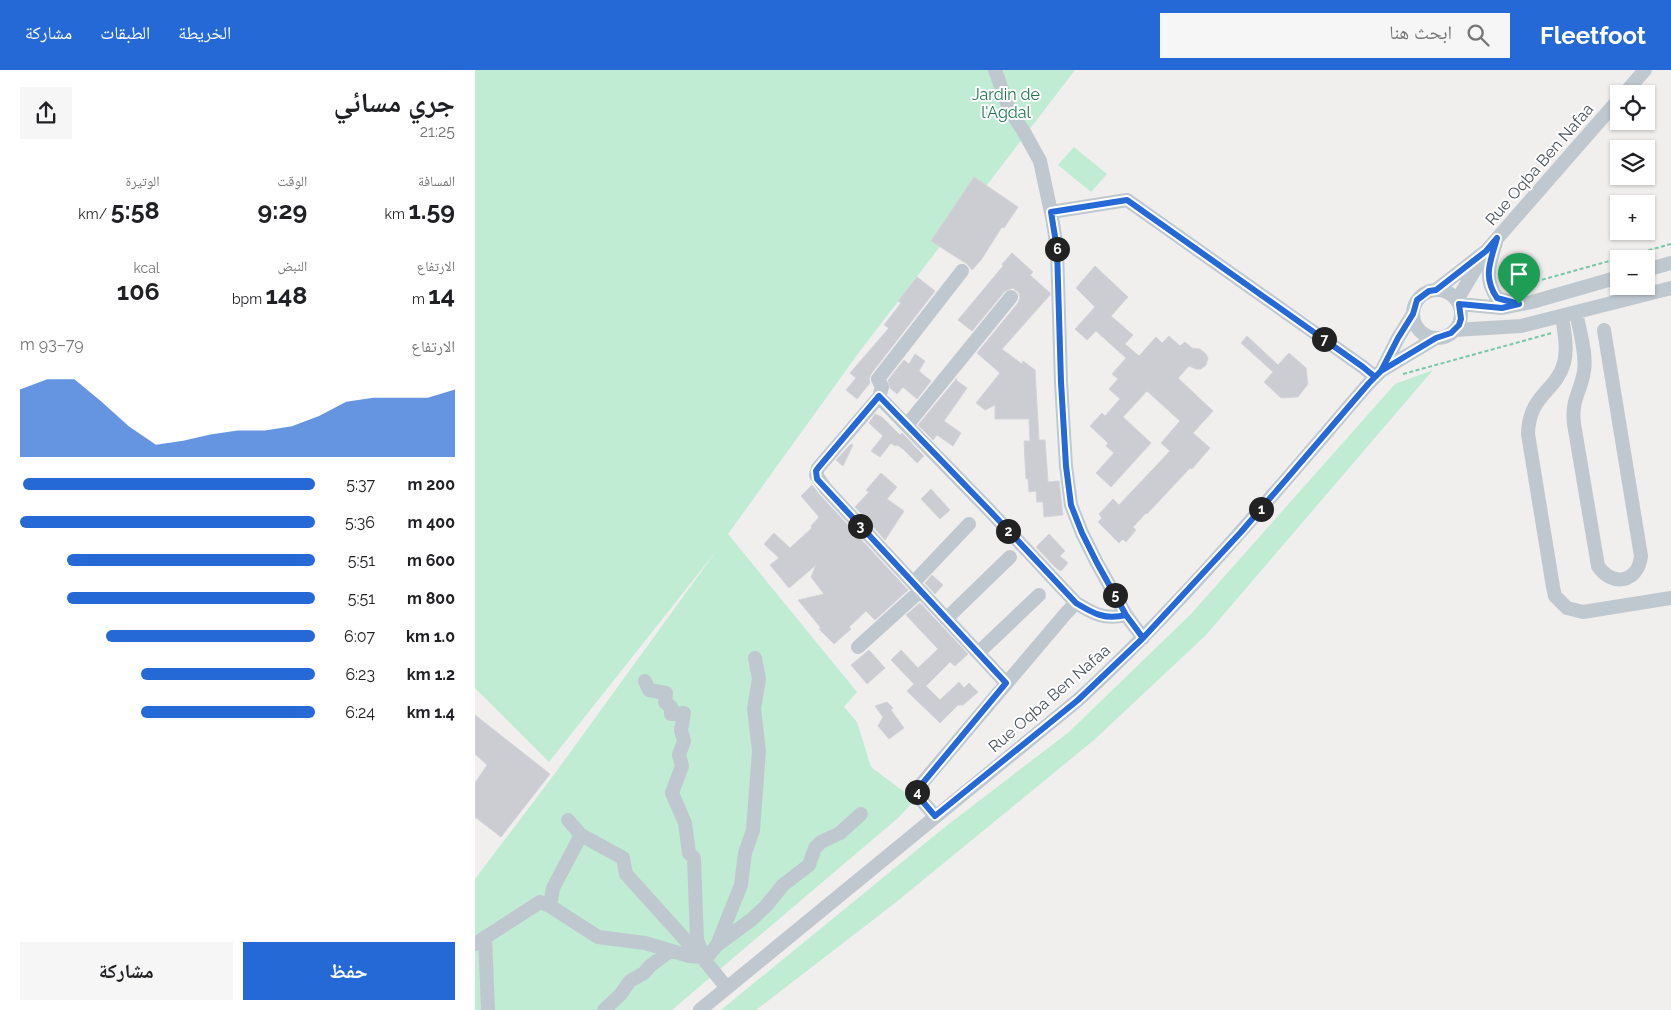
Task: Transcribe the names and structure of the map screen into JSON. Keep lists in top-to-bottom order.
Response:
{
  "streets": {
    "street": ["Rue Oqba Ben Nafaa"]
  },
  "parks": ["Jardin de l'Agdal"],
  "page": {
    "header": "Fleetfoot",
    "search": "ابحث هنا",
    "nav": ["الخريطة", "الطبقات", "مشاركة"],
    "heading": ["جري مسائي", "21:25"],
    "map_buttons": ["+", "−"],
    "stats": [
      ["المسافة", "1.59 km"],
      ["الوقت", "9:29"],
      ["الوتيرة", "5:58 /km"],
      ["الارتفاع", "14 m"],
      ["النبض", "148 bpm"],
      ["kcal", "106"]
    ],
    "pins": [
      "6",
      "7",
      "1",
      "3",
      "2",
      "5",
      "4"
    ],
    "chart": ["الارتفاع", "79–93 m"],
    "list": [
      {
        "name": "200 m",
        "note": "5:37"
      },
      {
        "name": "400 m",
        "note": "5:36"
      },
      {
        "name": "600 m",
        "note": "5:51"
      },
      {
        "name": "800 m",
        "note": "5:51"
      },
      {
        "name": "1.0 km",
        "note": "6:07"
      },
      {
        "name": "1.2 km",
        "note": "6:23"
      },
      {
        "name": "1.4 km",
        "note": "6:24"
      }
    ],
    "buttons": ["حفظ", "مشاركة"]
  }
}
